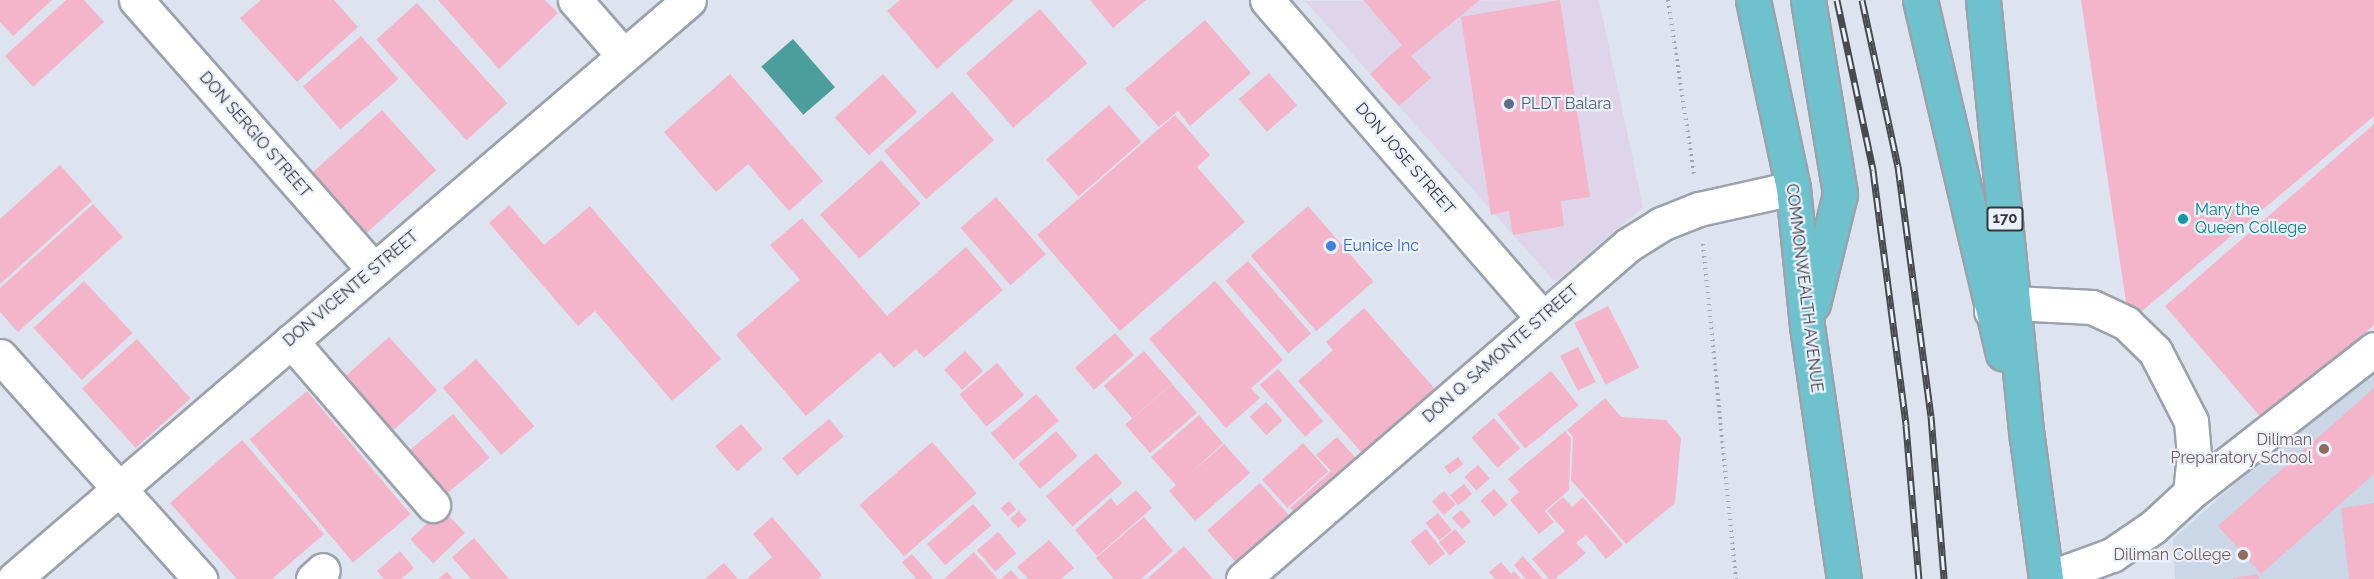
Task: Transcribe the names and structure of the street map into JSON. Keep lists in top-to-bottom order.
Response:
{
  "streets": {
    "main road": ["170", "COMMONWEALTH AVENUE"],
    "street": [
      "DON SERGIO STREET",
      "DON JOSE STREET",
      "DON VICENTE STREET",
      "DON Q. SAMONTE STREET"
    ]
  },
  "crossings": [
    ["DON SERGIO STREET", "DON VICENTE STREET"],
    ["DON JOSE STREET", "DON Q. SAMONTE STREET"],
    ["COMMONWEALTH AVENUE", "DON Q. SAMONTE STREET"]
  ],
  "places": [
    "PLDT Balara",
    "Mary the Queen College",
    "Eunice Inc",
    "Diliman Preparatory School",
    "Diliman College"
  ]
}
